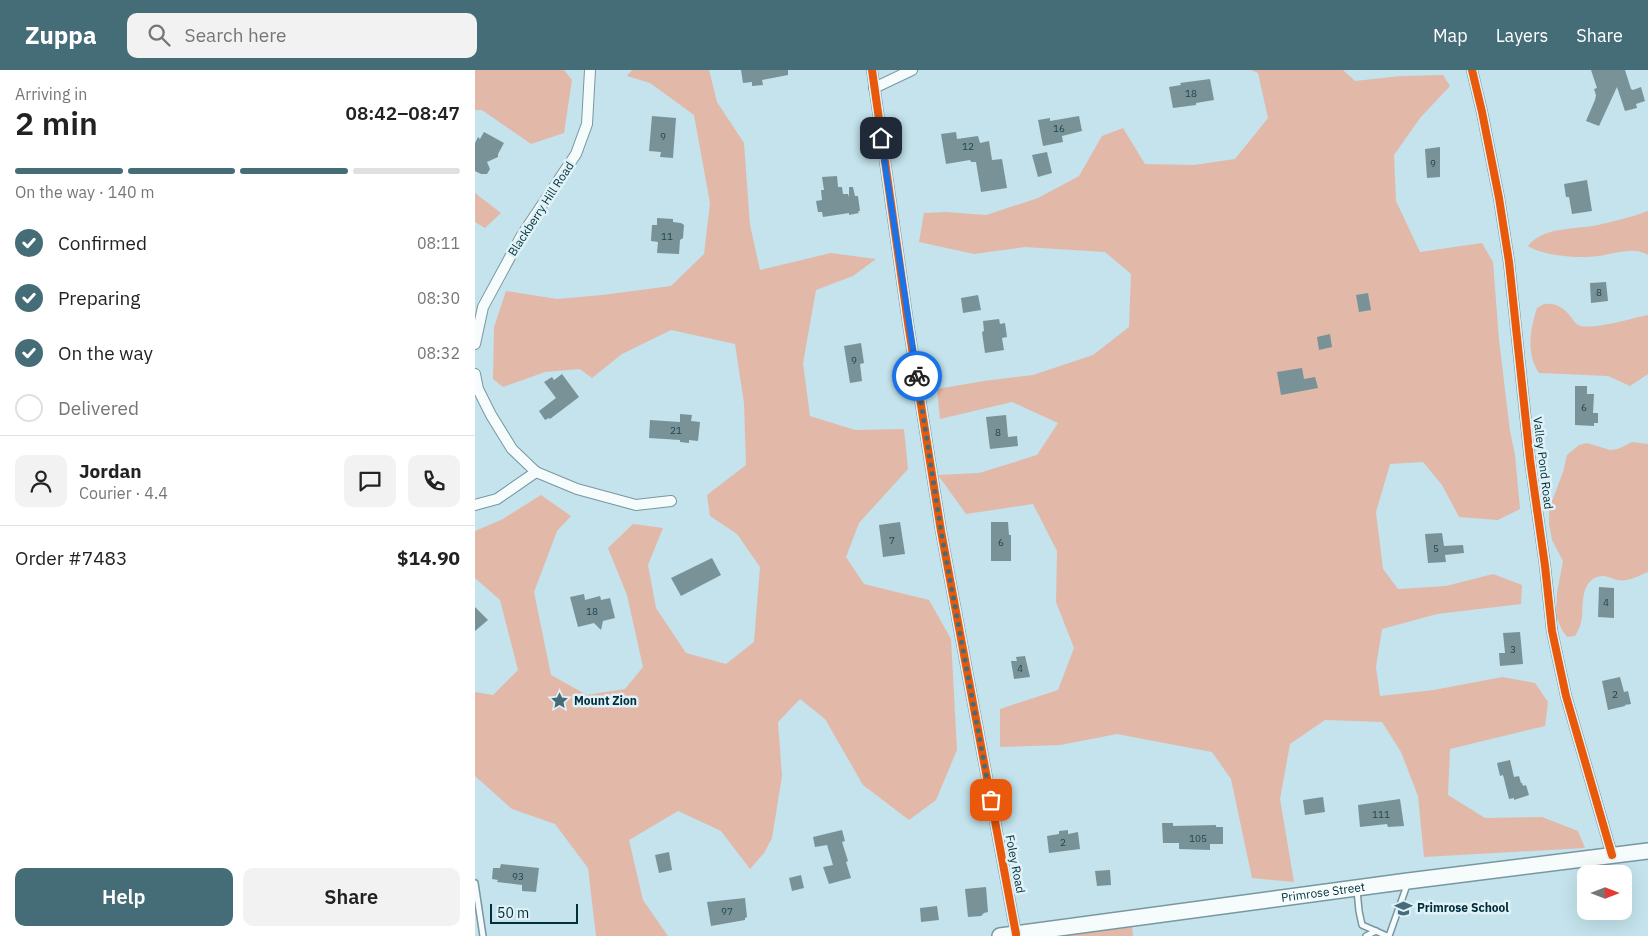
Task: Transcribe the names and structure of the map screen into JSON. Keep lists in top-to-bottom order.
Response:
{
  "streets": {
    "main road": ["Primrose Street"],
    "street": ["Blackberry Hill Road", "Valley Pond Road", "Foley Road"]
  },
  "crossings": [
    ["Valley Pond Road", "Primrose Street"],
    ["Foley Road", "Primrose Street"]
  ],
  "places": {
    "place": ["Mount Zion"],
    "school or university": ["Primrose School"]
  },
  "house_numbers": [
    "18",
    "16",
    "9",
    "12",
    "9",
    "11",
    "8",
    "9",
    "6",
    "21",
    "8",
    "7",
    "6",
    "5",
    "4",
    "18",
    "3",
    "4",
    "2",
    "111",
    "105",
    "2",
    "93",
    "97"
  ],
  "scale_bar": "50 m",
  "north": "right",
  "page": {
    "header": "Zuppa",
    "search": "Search here",
    "nav": ["Map", "Layers", "Share"],
    "heading": ["2 min", "Arriving in", "08:42–08:47"],
    "panel": [
      "Jordan",
      "Courier · 4.4",
      "Order #7483",
      "$14.90"
    ],
    "bar": "On the way · 140 m",
    "list": [
      ["Confirmed", "08:11"],
      ["Preparing", "08:30"],
      ["On the way", "08:32"],
      "Delivered"
    ],
    "buttons": ["Help", "Share"],
    "scale": "50 m"
  }
}
